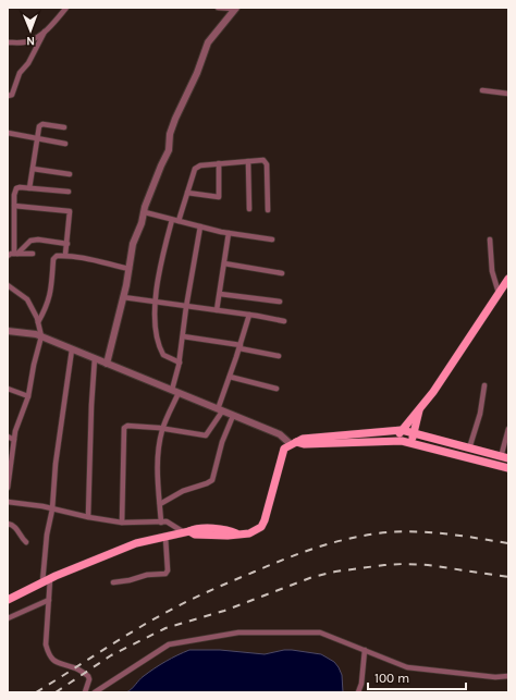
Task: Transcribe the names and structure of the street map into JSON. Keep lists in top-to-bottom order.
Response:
{
  "scale_bar": "100 m",
  "north": "bottom"
}
